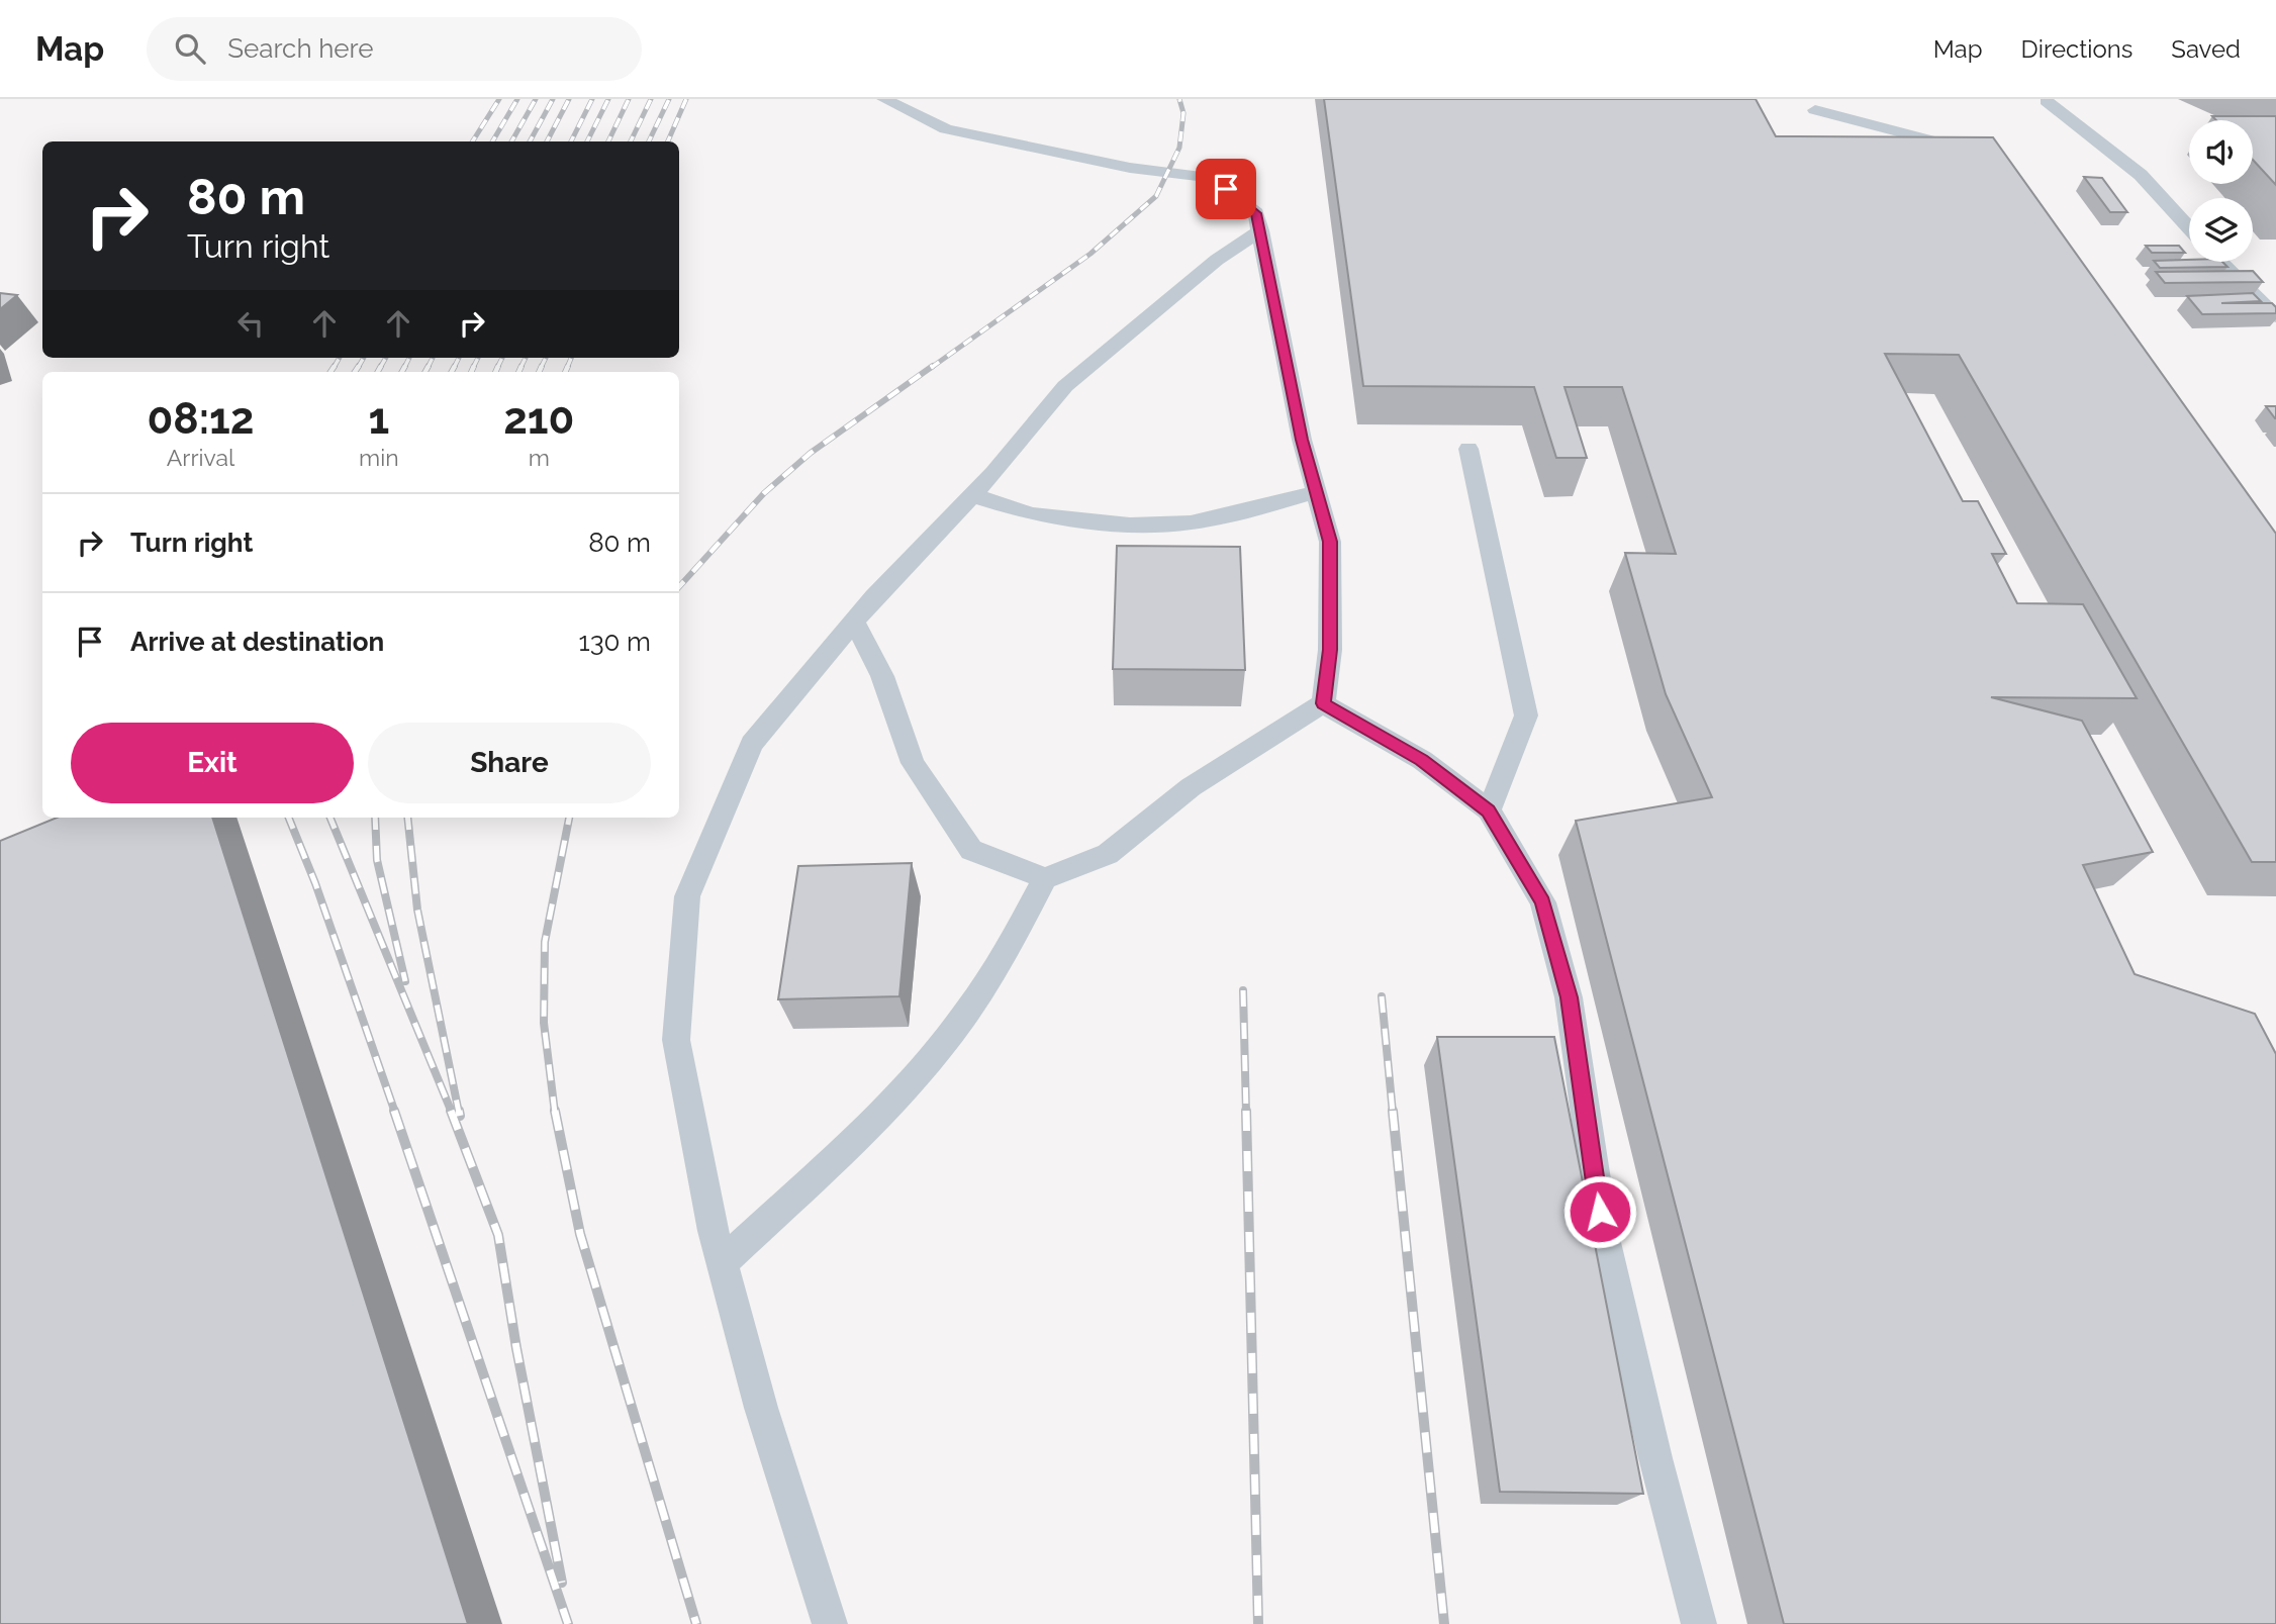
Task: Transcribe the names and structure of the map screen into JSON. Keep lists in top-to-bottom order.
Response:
{
  "page": {
    "header": "Map",
    "search": "Search here",
    "nav": ["Map", "Directions", "Saved"],
    "turn": ["80 m", "Turn right"],
    "eta": [
      "08:12",
      "Arrival",
      "1",
      "min",
      "210",
      "m"
    ],
    "list": [
      {
        "name": "Turn right",
        "value": "80 m"
      },
      {
        "name": "Arrive at destination",
        "value": "130 m"
      }
    ],
    "buttons": ["Exit", "Share"]
  }
}
